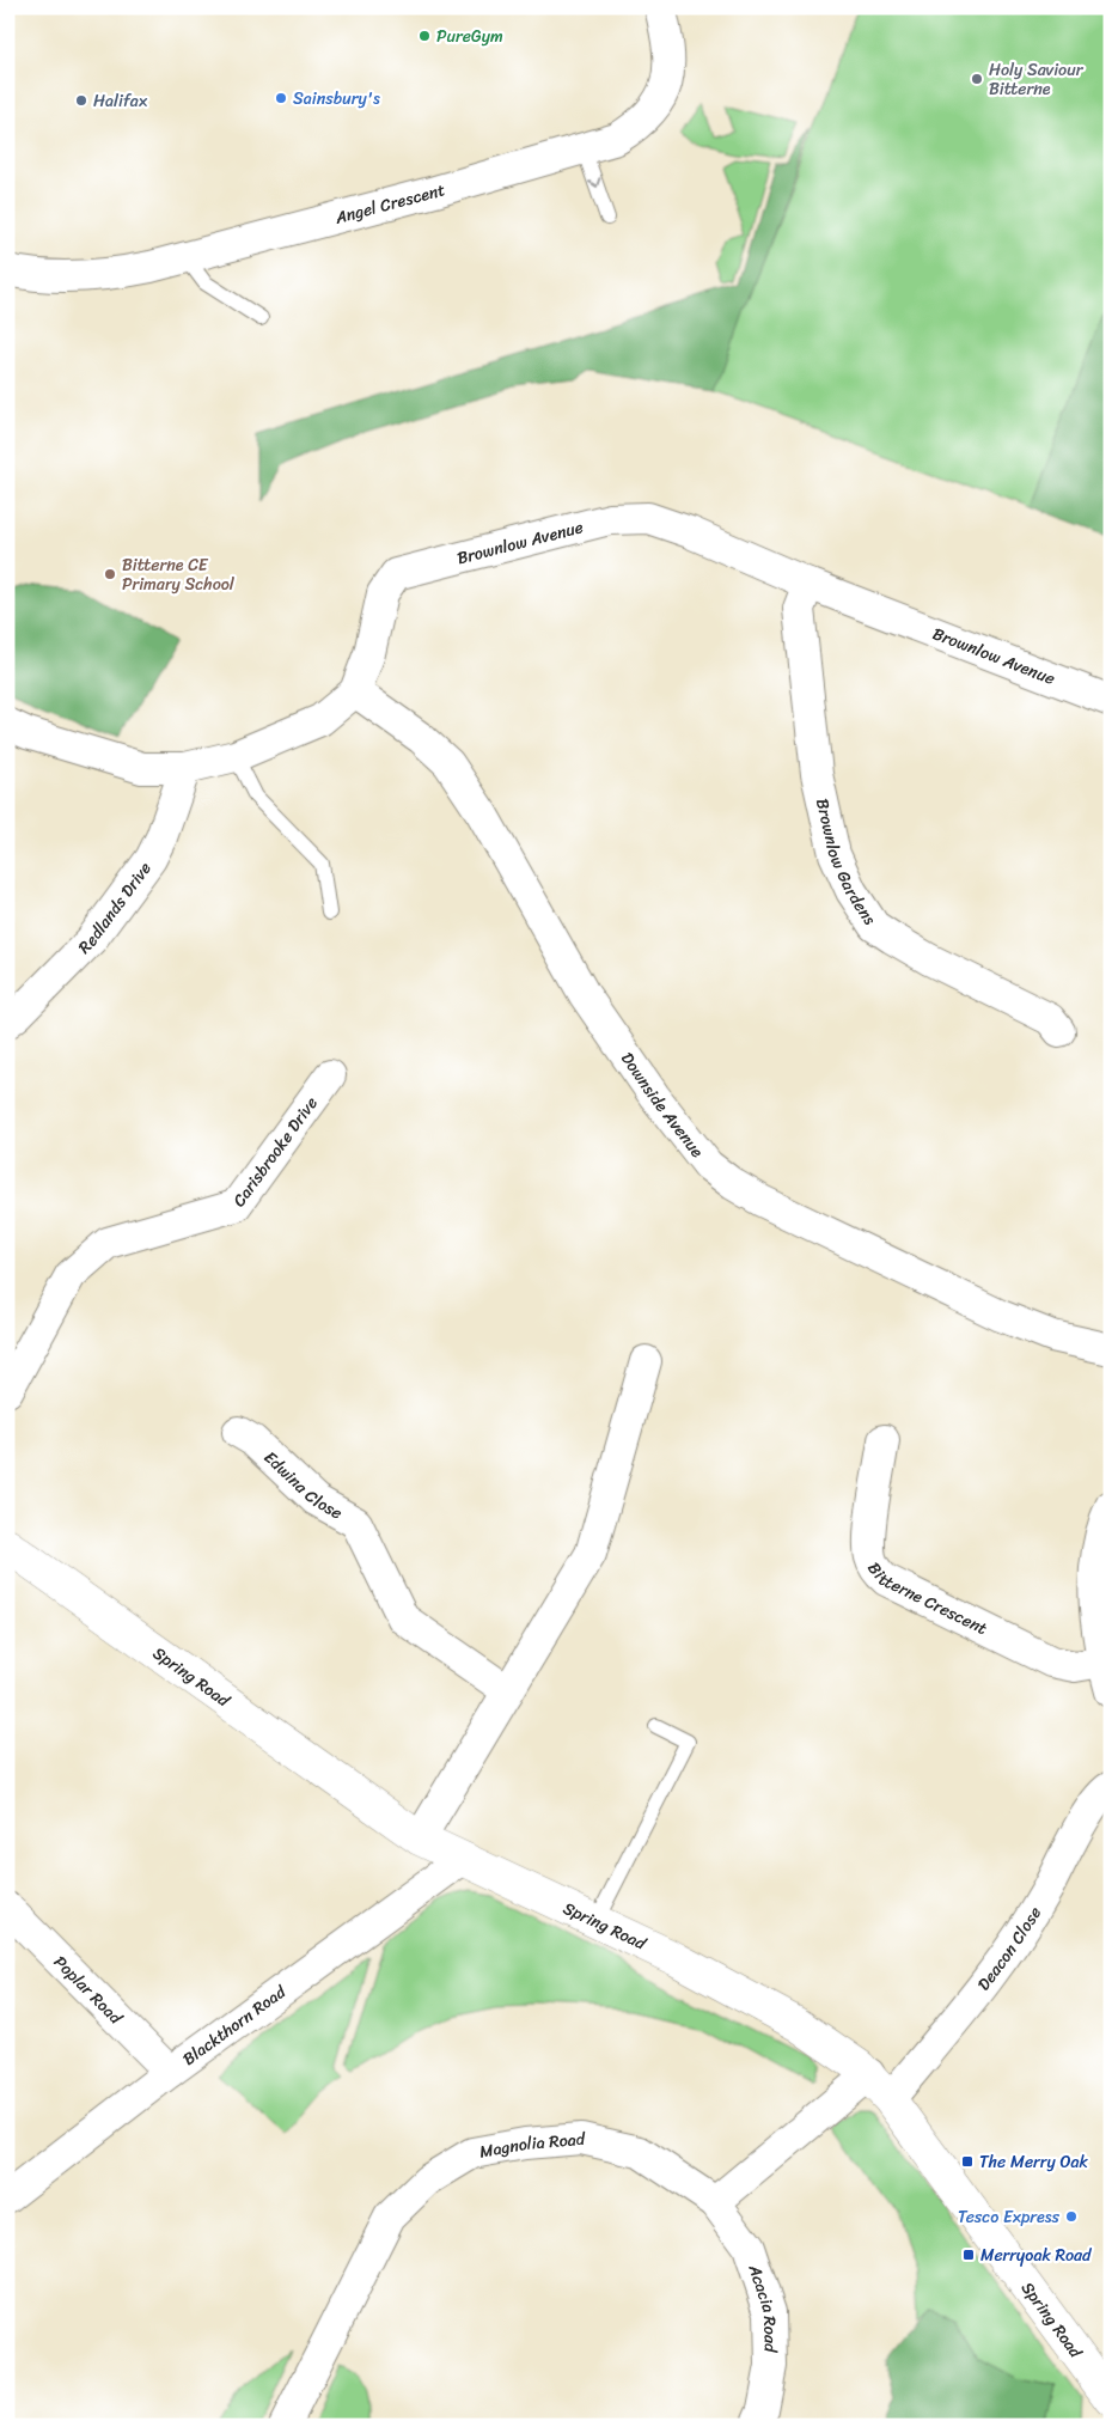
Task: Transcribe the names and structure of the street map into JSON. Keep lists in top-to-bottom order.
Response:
{
  "streets": {
    "street": [
      "Angel Crescent",
      "Brownlow Avenue",
      "Brownlow Gardens",
      "Redlands Drive",
      "Downside Avenue",
      "Carisbrooke Drive",
      "Edwina Close",
      "Bitterne Crescent",
      "Spring Road",
      "Deacon Close",
      "Poplar Road",
      "Blackthorn Road",
      "Magnolia Road",
      "Acacia Road"
    ]
  },
  "crossings": [
    ["Brownlow Avenue", "Brownlow Gardens"],
    ["Brownlow Avenue", "Redlands Drive"],
    ["Brownlow Avenue", "Downside Avenue"],
    ["Spring Road", "Deacon Close"],
    ["Spring Road", "Blackthorn Road"],
    ["Poplar Road", "Blackthorn Road"],
    ["Magnolia Road", "Acacia Road"]
  ],
  "places": {
    "other": [
      "PureGym",
      "Holy Saviour Bitterne",
      "Sainsbury's",
      "Halifax",
      "Bitterne CE Primary School",
      "Tesco Express"
    ],
    "transit": ["The Merry Oak", "Merryoak Road"]
  }
}
